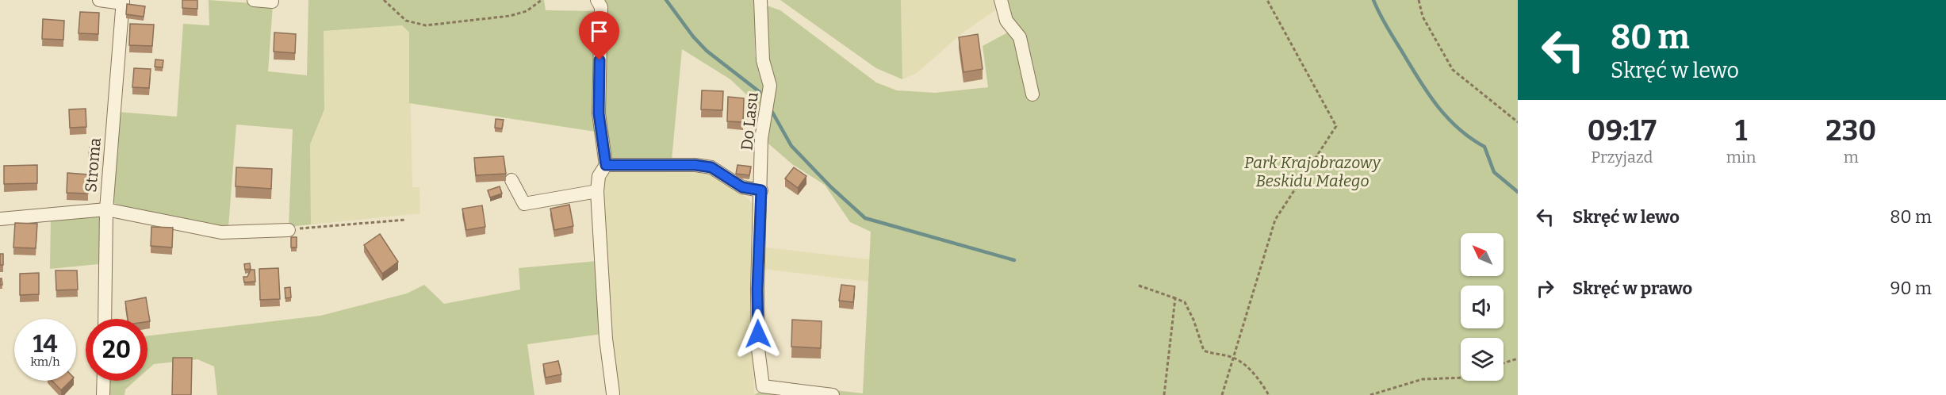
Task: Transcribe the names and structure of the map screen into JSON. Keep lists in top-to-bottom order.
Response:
{
  "streets": {
    "street": ["Do Lasu", "Stroma"]
  },
  "parks": ["Park Krajobrazowy Beskidu Małego"],
  "north": "top left",
  "page": {
    "turn": ["80 m", "Skręć w lewo"],
    "eta": [
      "09:17",
      "Przyjazd",
      "1",
      "min",
      "230",
      "m"
    ],
    "list": [
      {
        "name": "Skręć w lewo",
        "value": "80 m"
      },
      {
        "name": "Skręć w prawo",
        "value": "90 m"
      }
    ],
    "speed": "14 km/h",
    "limit": "20"
  }
}
